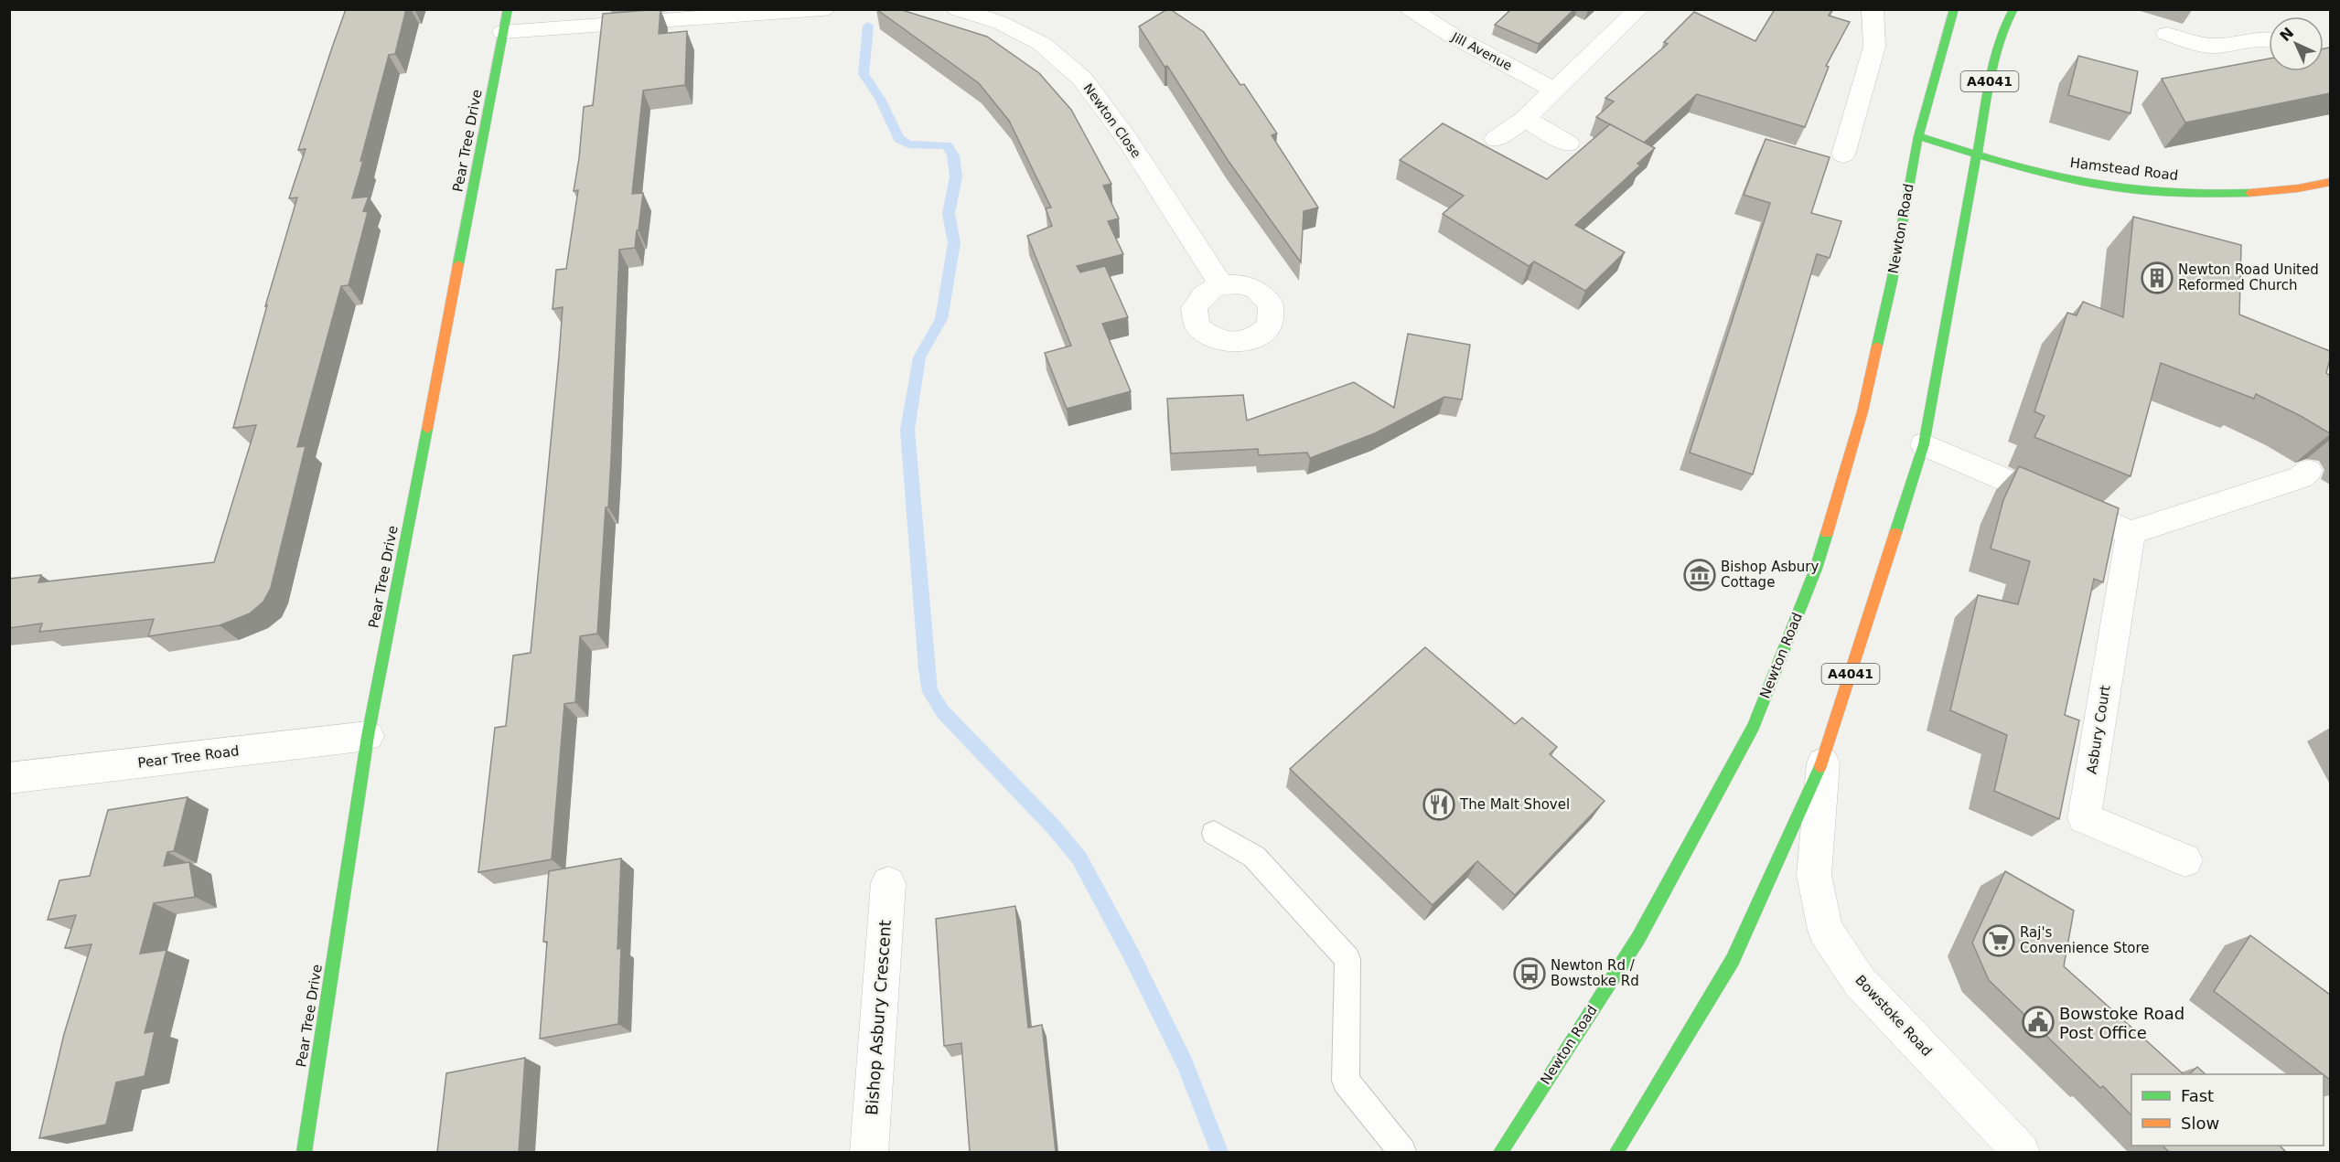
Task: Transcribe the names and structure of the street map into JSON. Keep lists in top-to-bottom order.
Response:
{
  "streets": {
    "main road": [
      "A4041",
      "Pear Tree Drive",
      "Hamstead Road",
      "Newton Road"
    ],
    "street": [
      "Jill Avenue",
      "Newton Close",
      "Asbury Court",
      "Pear Tree Road",
      "Bowstoke Road",
      "Bishop Asbury Crescent"
    ]
  },
  "crossings": [
    ["A4041", "Hamstead Road"],
    ["A4041", "Bowstoke Road"],
    ["Pear Tree Drive", "Pear Tree Road"],
    ["Hamstead Road", "Newton Road"]
  ],
  "places": {
    "building": ["Newton Road United Reformed Church"],
    "museum": ["Bishop Asbury Cottage"],
    "restaurant": ["The Malt Shovel"],
    "supermarket": ["Raj's Convenience Store"],
    "bus stop": ["Newton Rd / Bowstoke Rd"],
    "public building": ["Bowstoke Road Post Office"]
  },
  "legend": ["Fast", "Slow"],
  "north": "top left"
}
